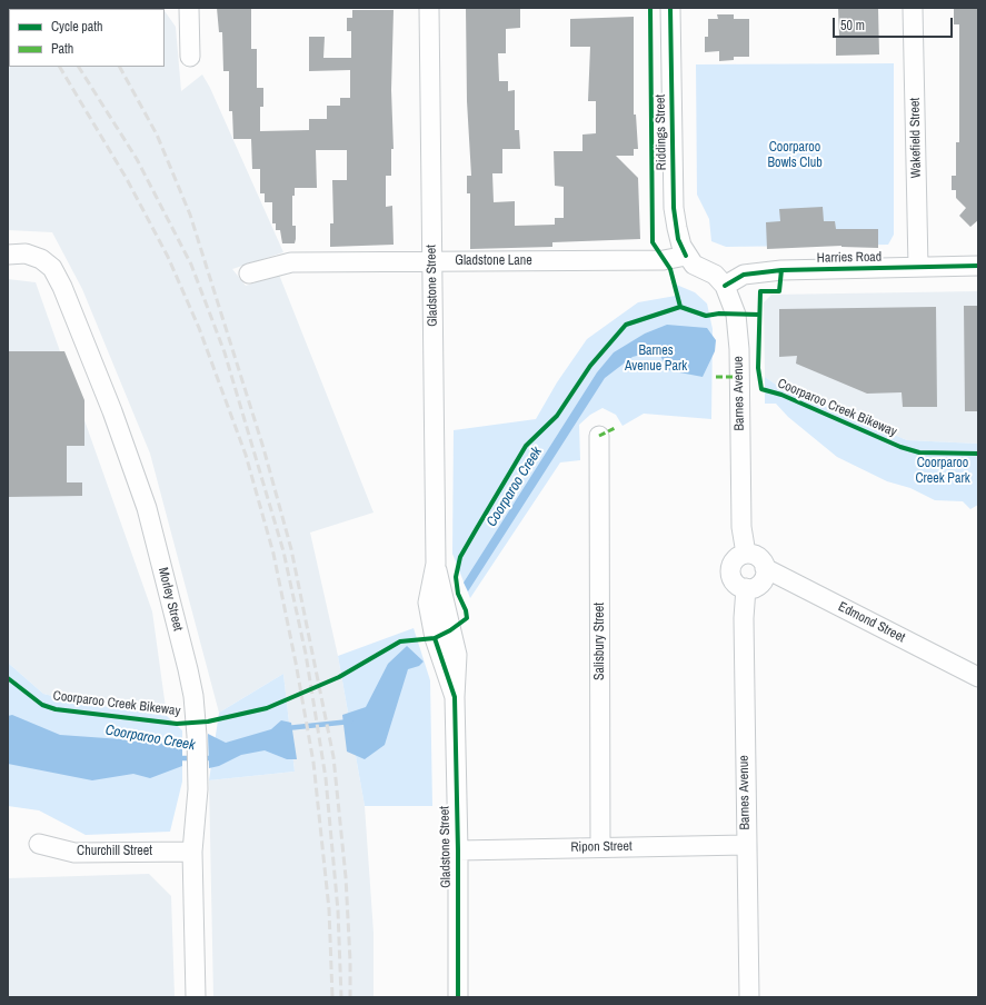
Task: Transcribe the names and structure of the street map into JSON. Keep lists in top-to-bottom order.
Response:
{
  "streets": {
    "street": [
      "Riddings Street",
      "Wakefield Street",
      "Harries Road",
      "Gladstone Lane",
      "Gladstone Street",
      "Barnes Avenue",
      "Morley Street",
      "Edmond Street",
      "Salisbury Street",
      "Ripon Street",
      "Churchill Street"
    ],
    "cycle path": ["Coorparoo Creek Bikeway"]
  },
  "crossings": [
    ["Riddings Street", "Gladstone Lane"],
    ["Riddings Street", "Barnes Avenue"],
    ["Wakefield Street", "Harries Road"],
    ["Harries Road", "Barnes Avenue"],
    ["Gladstone Lane", "Gladstone Street"],
    ["Gladstone Lane", "Barnes Avenue"],
    ["Gladstone Street", "Ripon Street"],
    ["Barnes Avenue", "Edmond Street"],
    ["Barnes Avenue", "Ripon Street"],
    ["Morley Street", "Churchill Street"],
    ["Salisbury Street", "Ripon Street"]
  ],
  "water": ["Coorparoo Creek"],
  "parks": ["Coorparoo Bowls Club", "Barnes Avenue Park", "Coorparoo Creek Park"],
  "legend": ["Cycle path", "Path"],
  "scale_bar": "50 m"
}
